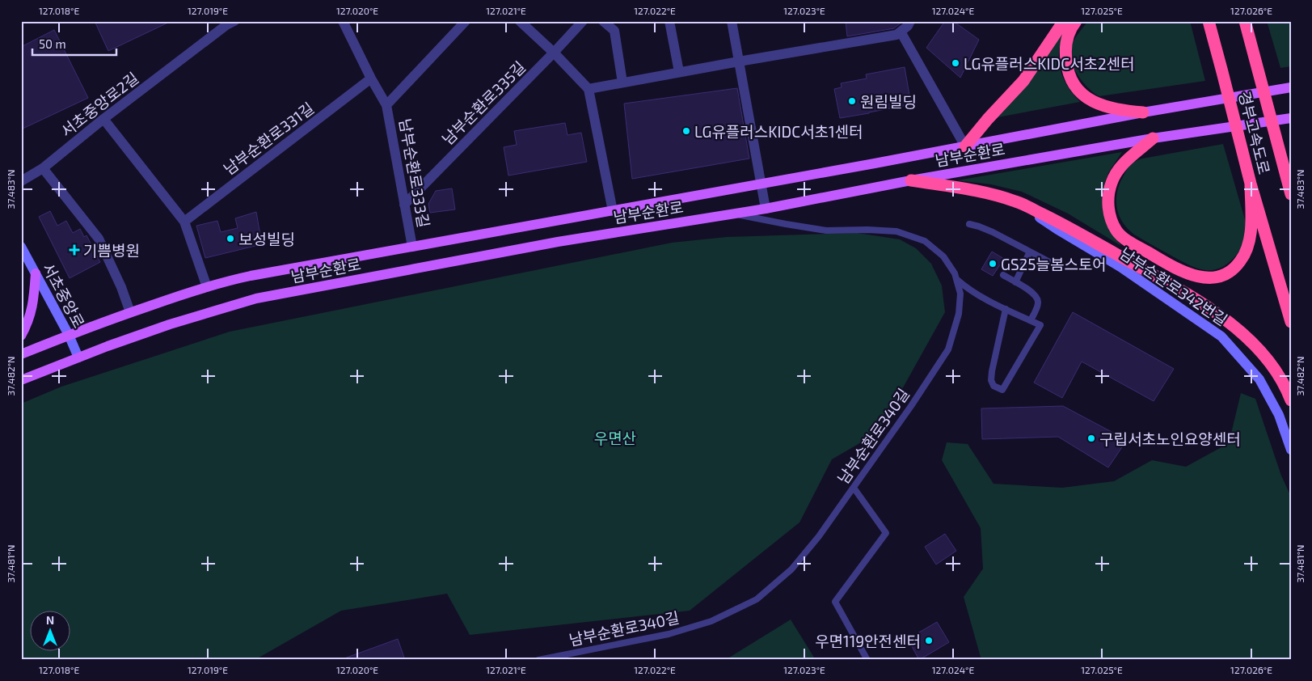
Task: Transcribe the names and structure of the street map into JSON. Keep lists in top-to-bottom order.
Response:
{
  "streets": {
    "highway": ["경부고속도로"],
    "main road": ["남부순환로"],
    "street": [
      "남부순환로335길",
      "서초중앙로2길",
      "남부순환로331길",
      "남부순환로333길",
      "남부순환로342번길",
      "서초중앙로"
    ],
    "lane": ["남부순환로340길"]
  },
  "crossings": [
    ["남부순환로335길", "남부순환로333길"],
    ["남부순환로331길", "남부순환로333길"],
    ["남부순환로", "남부순환로333길"],
    ["남부순환로", "서초중앙로"],
    ["남부순환로", "남부순환로340길"]
  ],
  "parks": ["우면산"],
  "places": {
    "other": [
      "LG유플러스KIDC서초2센터",
      "원림빌딩",
      "LG유플러스KIDC서초1센터",
      "보성빌딩",
      "GS25늘봄스토어",
      "구립서초노인요양센터",
      "우면119안전센터"
    ],
    "health": ["기쁨병원"]
  },
  "scale_bar": "50 m",
  "north": "top",
  "coordinates": [
    "127.018°E",
    "127.019°E",
    "127.020°E",
    "127.021°E",
    "127.022°E",
    "127.023°E",
    "127.024°E",
    "127.025°E",
    "127.026°E",
    "37.483°N",
    "37.482°N",
    "37.481°N"
  ]
}
